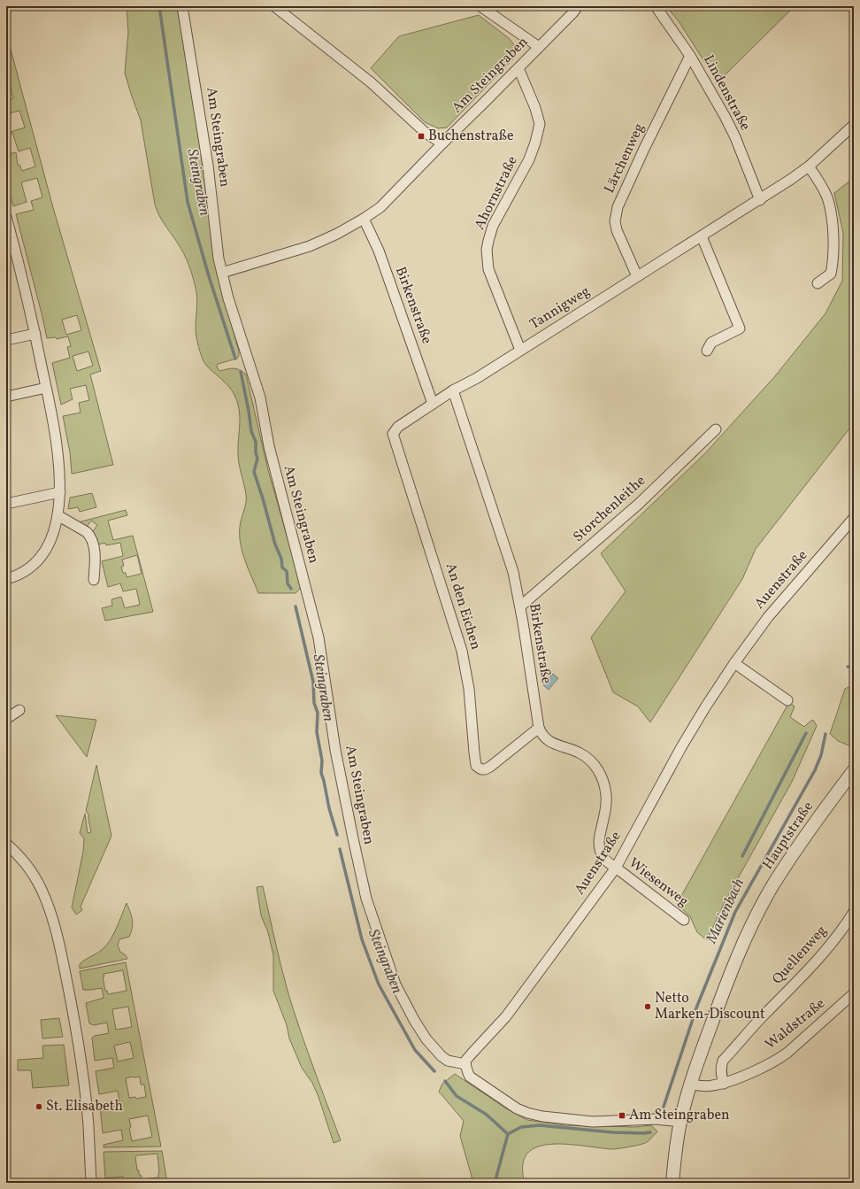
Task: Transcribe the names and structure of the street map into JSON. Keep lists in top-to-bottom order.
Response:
{
  "streets": {
    "street": [
      "Am Steingraben",
      "Lindenstraße",
      "Lärchenweg",
      "Ahornstraße",
      "Birkenstraße",
      "Tannigweg",
      "Storchenleithe",
      "Auenstraße",
      "An den Eichen",
      "Hauptstraße",
      "Wiesenweg",
      "Quellenweg",
      "Waldstraße"
    ]
  },
  "crossings": [
    ["Am Steingraben", "Ahornstraße"],
    ["Am Steingraben", "Birkenstraße"],
    ["Am Steingraben", "Auenstraße"],
    ["Lindenstraße", "Lärchenweg"],
    ["Lindenstraße", "Tannigweg"],
    ["Lärchenweg", "Tannigweg"],
    ["Ahornstraße", "Tannigweg"],
    ["Birkenstraße", "Tannigweg"],
    ["Birkenstraße", "Storchenleithe"],
    ["Birkenstraße", "Auenstraße"],
    ["Birkenstraße", "An den Eichen"],
    ["Birkenstraße", "Wiesenweg"],
    ["Tannigweg", "An den Eichen"],
    ["Auenstraße", "Wiesenweg"],
    ["Hauptstraße", "Waldstraße"],
    ["Quellenweg", "Waldstraße"]
  ],
  "water": ["Steingraben", "Marienbach"],
  "places": {
    "transit": ["Buchenstraße", "Am Steingraben"],
    "other": ["Netto Marken-Discount", "St. Elisabeth"]
  }
}
